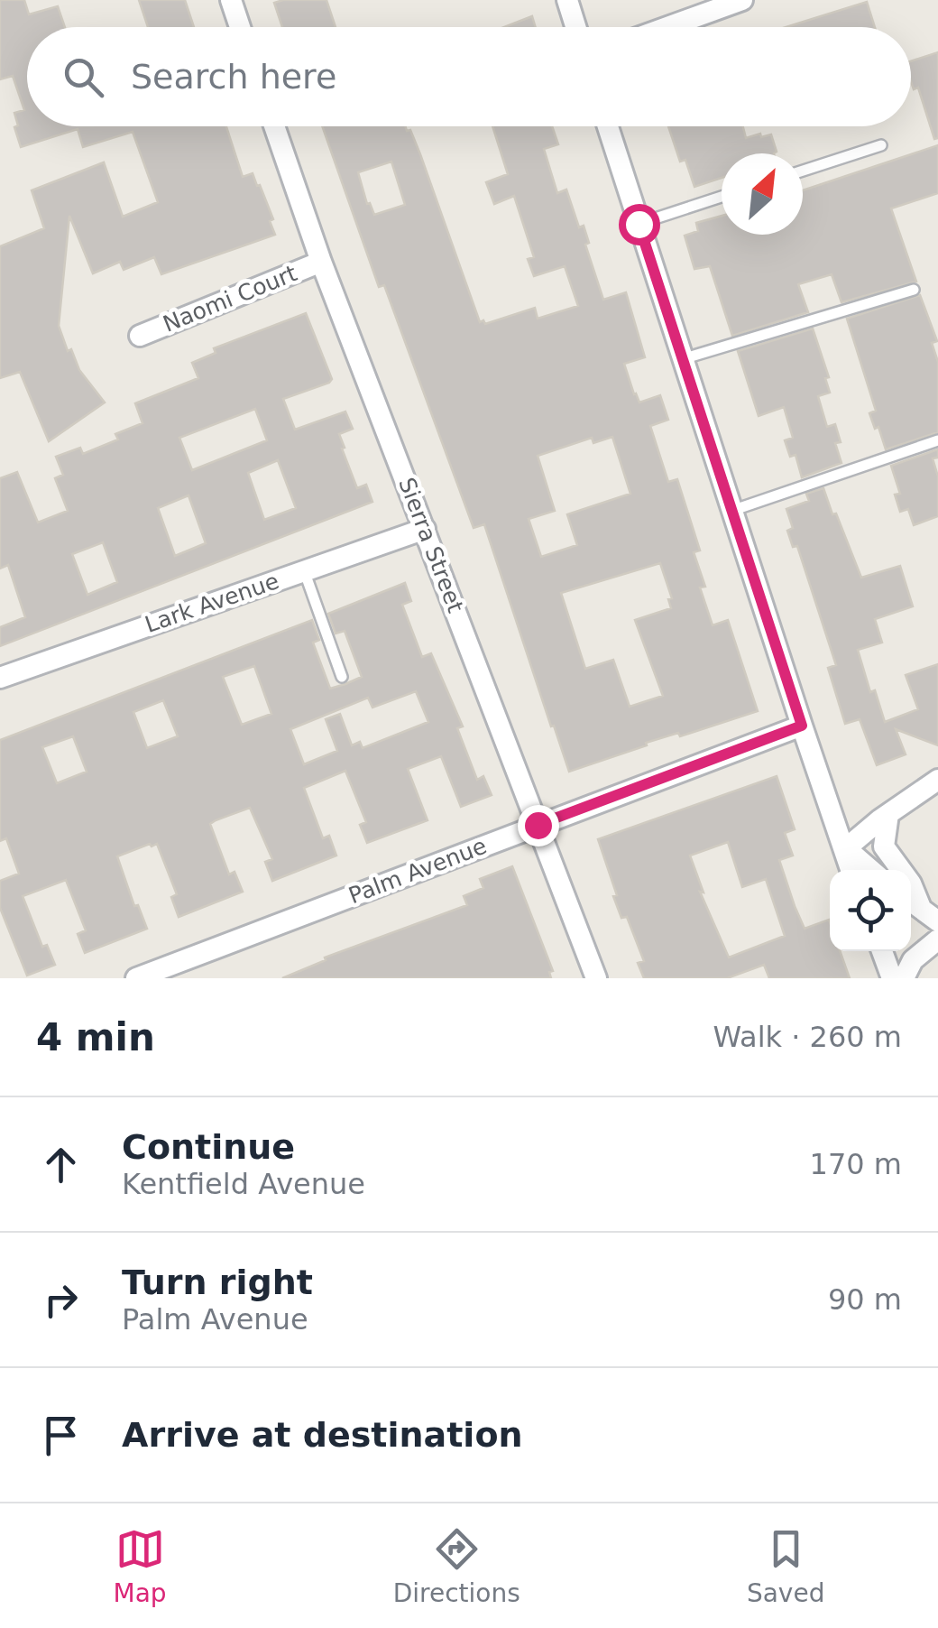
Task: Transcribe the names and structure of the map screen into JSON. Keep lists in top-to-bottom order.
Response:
{
  "streets": {
    "street": [
      "Naomi Court",
      "Sierra Street",
      "Lark Avenue",
      "Palm Avenue"
    ]
  },
  "crossings": [
    ["Naomi Court", "Sierra Street"],
    ["Sierra Street", "Lark Avenue"],
    ["Sierra Street", "Palm Avenue"]
  ],
  "north": "top right",
  "page": {
    "search": "Search here",
    "heading": ["4 min", "Walk · 260 m"],
    "list": [
      ["Continue", "Kentfield Avenue", "170 m"],
      ["Turn right", "Palm Avenue", "90 m"],
      "Arrive at destination"
    ],
    "nav": ["Map", "Directions", "Saved"]
  }
}
